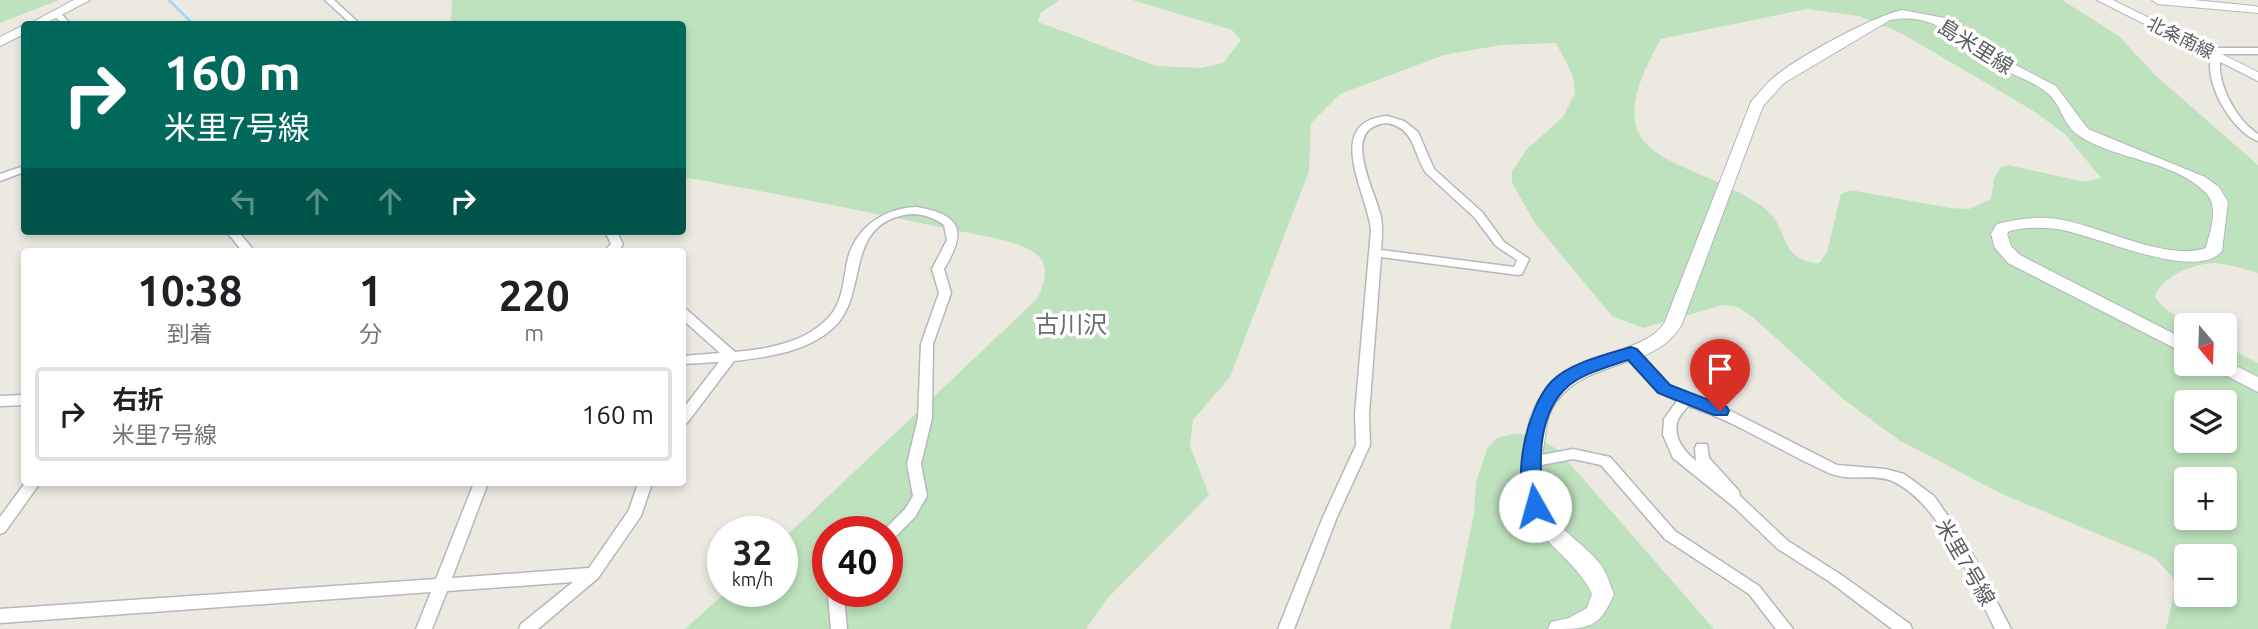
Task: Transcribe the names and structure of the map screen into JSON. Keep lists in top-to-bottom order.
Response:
{
  "streets": {
    "street": ["北条南線", "島米里線", "米里7号線"]
  },
  "crossings": [
    ["島米里線", "米里7号線"]
  ],
  "districts": ["古川沢"],
  "north": "bottom",
  "page": {
    "turn": ["160 m", "米里7号線"],
    "eta": [
      "10:38",
      "到着",
      "1",
      "分",
      "220",
      "m"
    ],
    "map_buttons": ["+", "−"],
    "list": [
      {
        "name": "右折",
        "note": "米里7号線",
        "value": "160 m"
      }
    ],
    "speed": "32 km/h",
    "limit": "40"
  }
}
